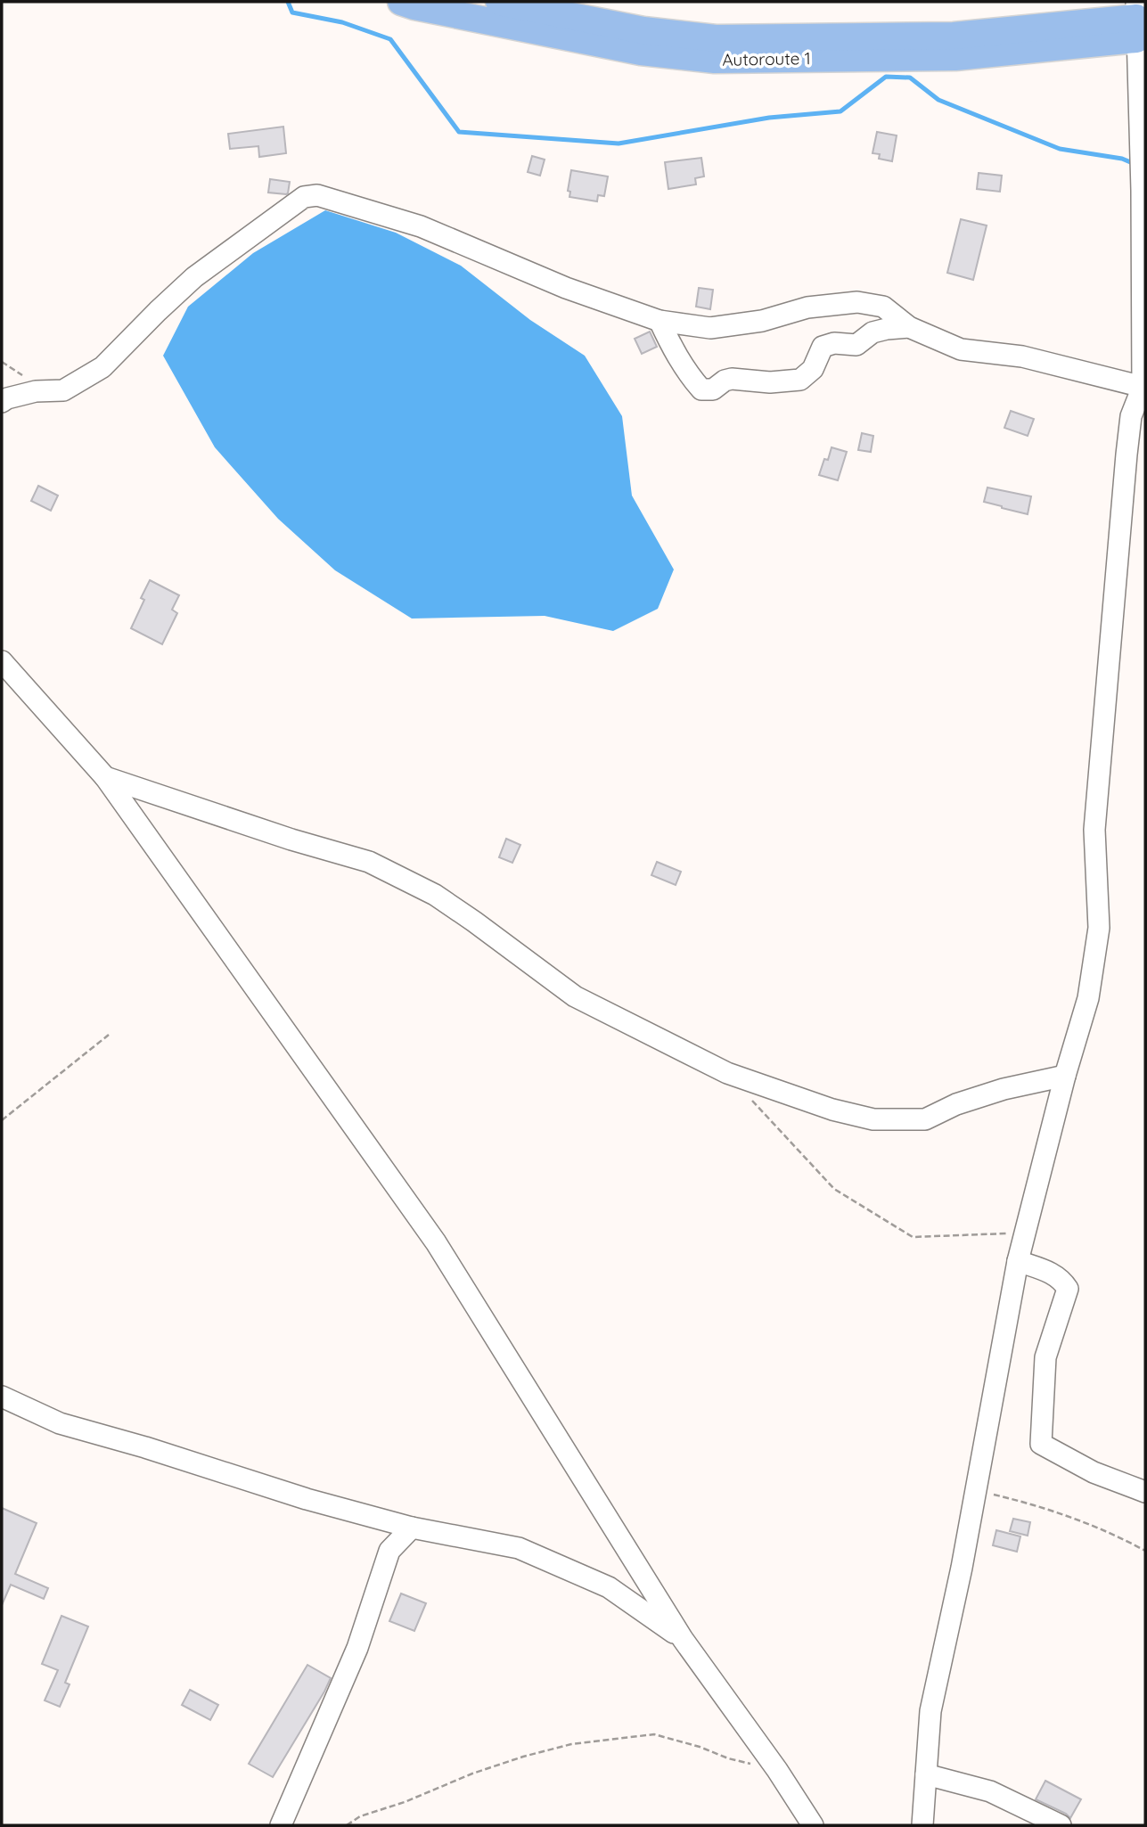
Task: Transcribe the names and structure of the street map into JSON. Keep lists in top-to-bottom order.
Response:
{
  "streets": {
    "main road": ["Autoroute 1"]
  }
}
